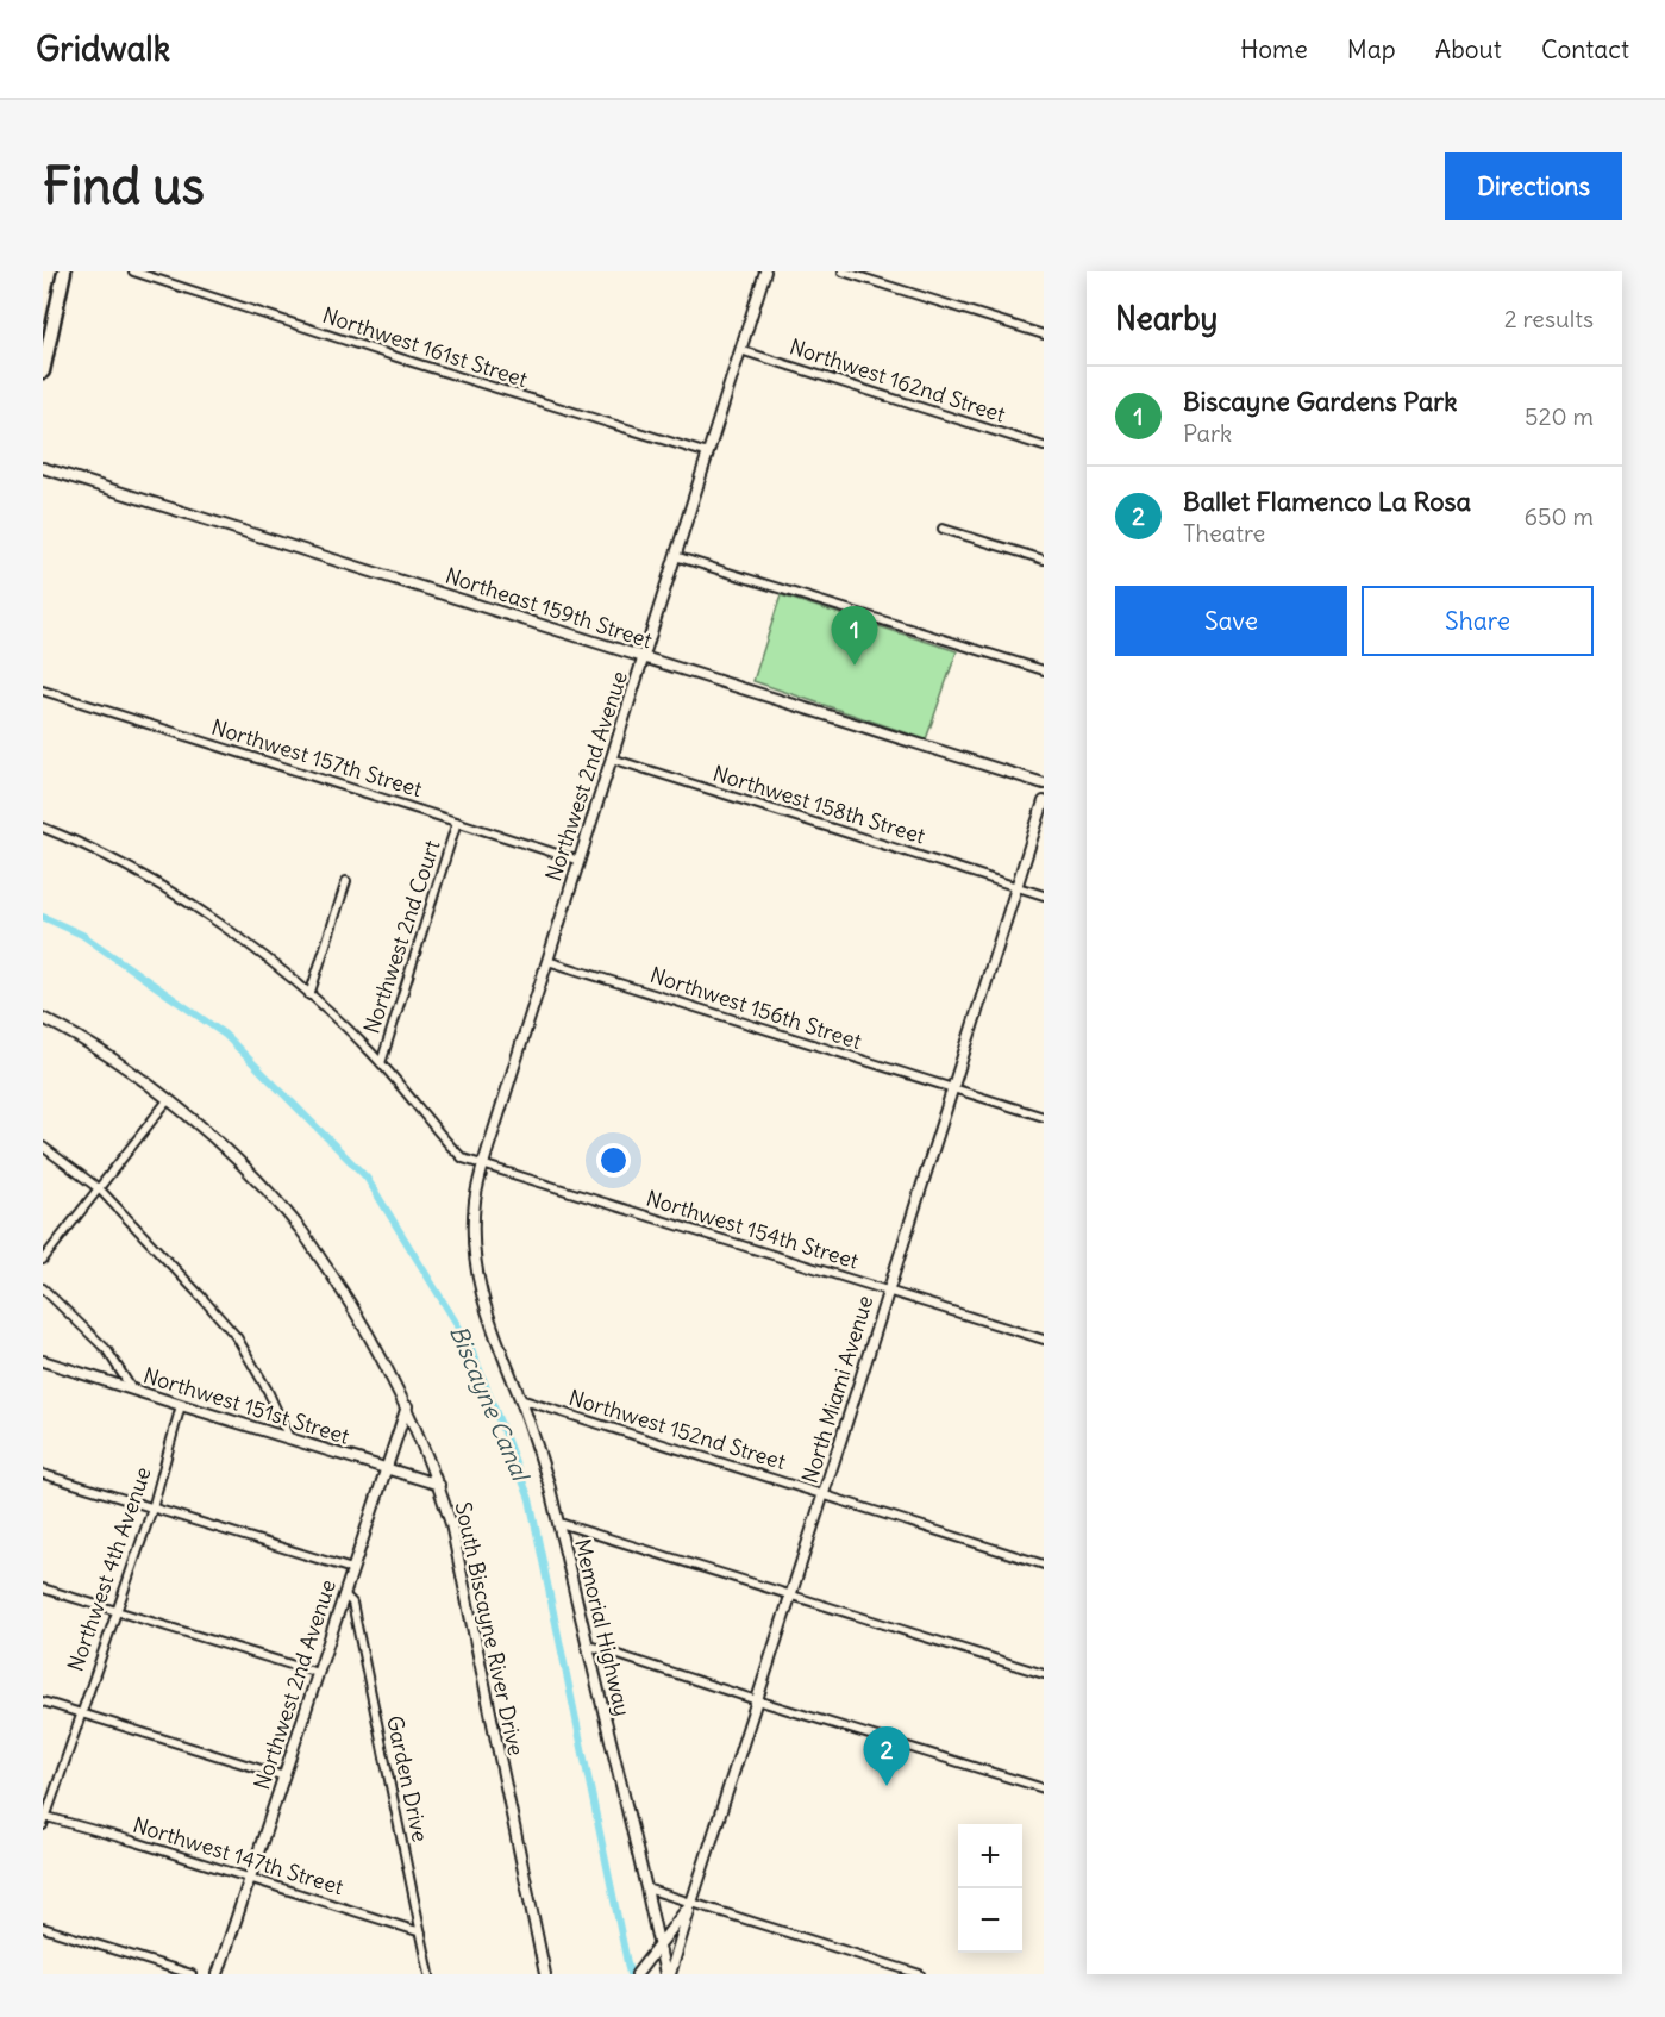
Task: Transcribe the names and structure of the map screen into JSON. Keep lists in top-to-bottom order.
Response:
{
  "streets": {
    "street": [
      "Northwest 161st Street",
      "Northwest 162nd Street",
      "Northeast 159th Street",
      "Northwest 157th Street",
      "Northwest 2nd Avenue",
      "Northwest 158th Street",
      "Northwest 2nd Court",
      "Northwest 156th Street",
      "Northwest 154th Street",
      "North Miami Avenue",
      "Northwest 151st Street",
      "Northwest 152nd Street",
      "Northwest 4th Avenue",
      "Memorial Highway",
      "South Biscayne River Drive",
      "Garden Drive",
      "Northwest 147th Street"
    ]
  },
  "crossings": [
    ["Northwest 161st Street", "Northwest 2nd Avenue"],
    ["Northwest 162nd Street", "Northwest 2nd Avenue"],
    ["Northeast 159th Street", "Northwest 2nd Avenue"],
    ["Northwest 157th Street", "Northwest 2nd Avenue"],
    ["Northwest 157th Street", "Northwest 2nd Court"],
    ["Northwest 2nd Avenue", "Northwest 158th Street"],
    ["Northwest 2nd Avenue", "Northwest 156th Street"],
    ["Northwest 2nd Avenue", "Northwest 154th Street"],
    ["Northwest 2nd Avenue", "Northwest 151st Street"],
    ["Northwest 2nd Avenue", "Memorial Highway"],
    ["Northwest 2nd Avenue", "South Biscayne River Drive"],
    ["Northwest 2nd Avenue", "Garden Drive"],
    ["Northwest 2nd Avenue", "Northwest 147th Street"],
    ["Northwest 158th Street", "North Miami Avenue"],
    ["Northwest 2nd Court", "Northwest 154th Street"],
    ["Northwest 156th Street", "North Miami Avenue"],
    ["Northwest 154th Street", "North Miami Avenue"],
    ["North Miami Avenue", "Northwest 152nd Street"],
    ["North Miami Avenue", "Memorial Highway"],
    ["Northwest 151st Street", "Northwest 4th Avenue"],
    ["Northwest 151st Street", "South Biscayne River Drive"],
    ["Northwest 152nd Street", "Memorial Highway"],
    ["Northwest 4th Avenue", "Northwest 147th Street"],
    ["Garden Drive", "Northwest 147th Street"]
  ],
  "water": ["Biscayne Canal"],
  "page": {
    "header": "Gridwalk",
    "nav": [
      "Home",
      "Map",
      "About",
      "Contact"
    ],
    "buttons": [
      "Directions",
      ["Save", "Share"]
    ],
    "title": "Find us",
    "heading": ["Nearby", "2 results"],
    "list": [
      {
        "mark": "1",
        "name": "Biscayne Gardens Park",
        "note": "Park",
        "value": "520 m"
      },
      {
        "mark": "2",
        "name": "Ballet Flamenco La Rosa",
        "note": "Theatre",
        "value": "650 m"
      }
    ],
    "pins": ["1", "2"],
    "map_buttons": ["+", "−"]
  }
}
